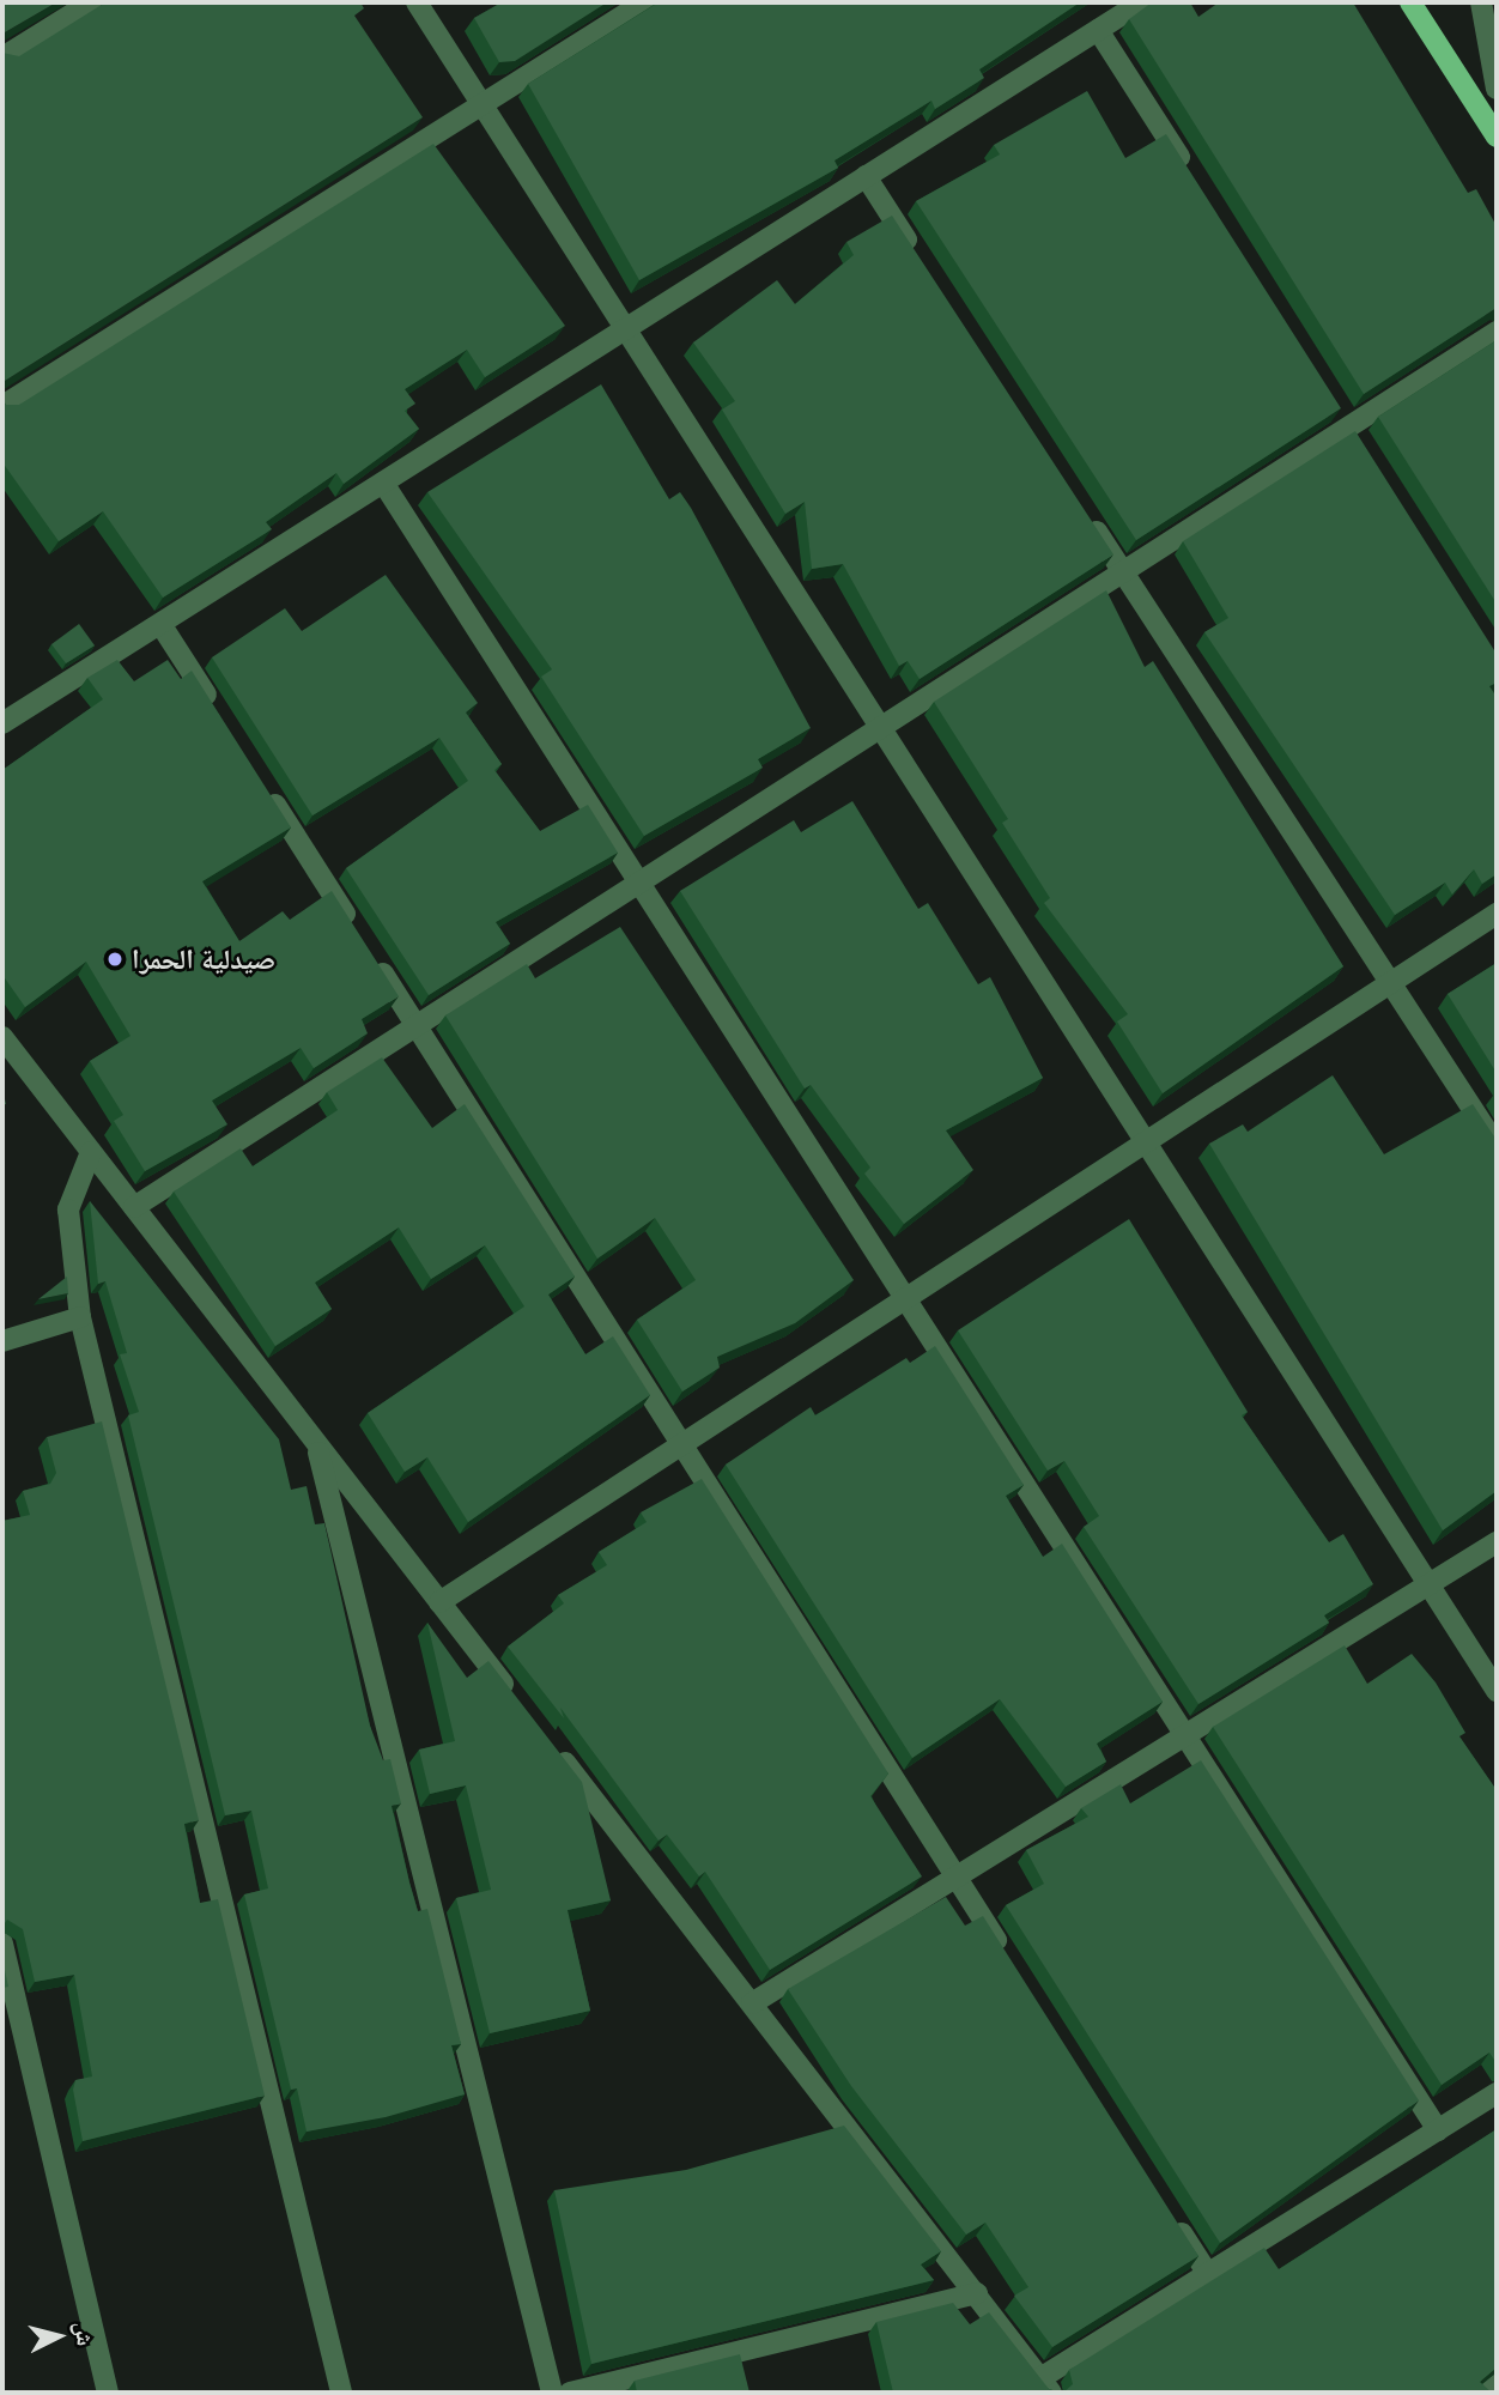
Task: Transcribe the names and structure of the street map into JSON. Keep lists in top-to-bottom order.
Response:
{
  "places": ["صيدلية الحمرا"],
  "north": "right"
}
